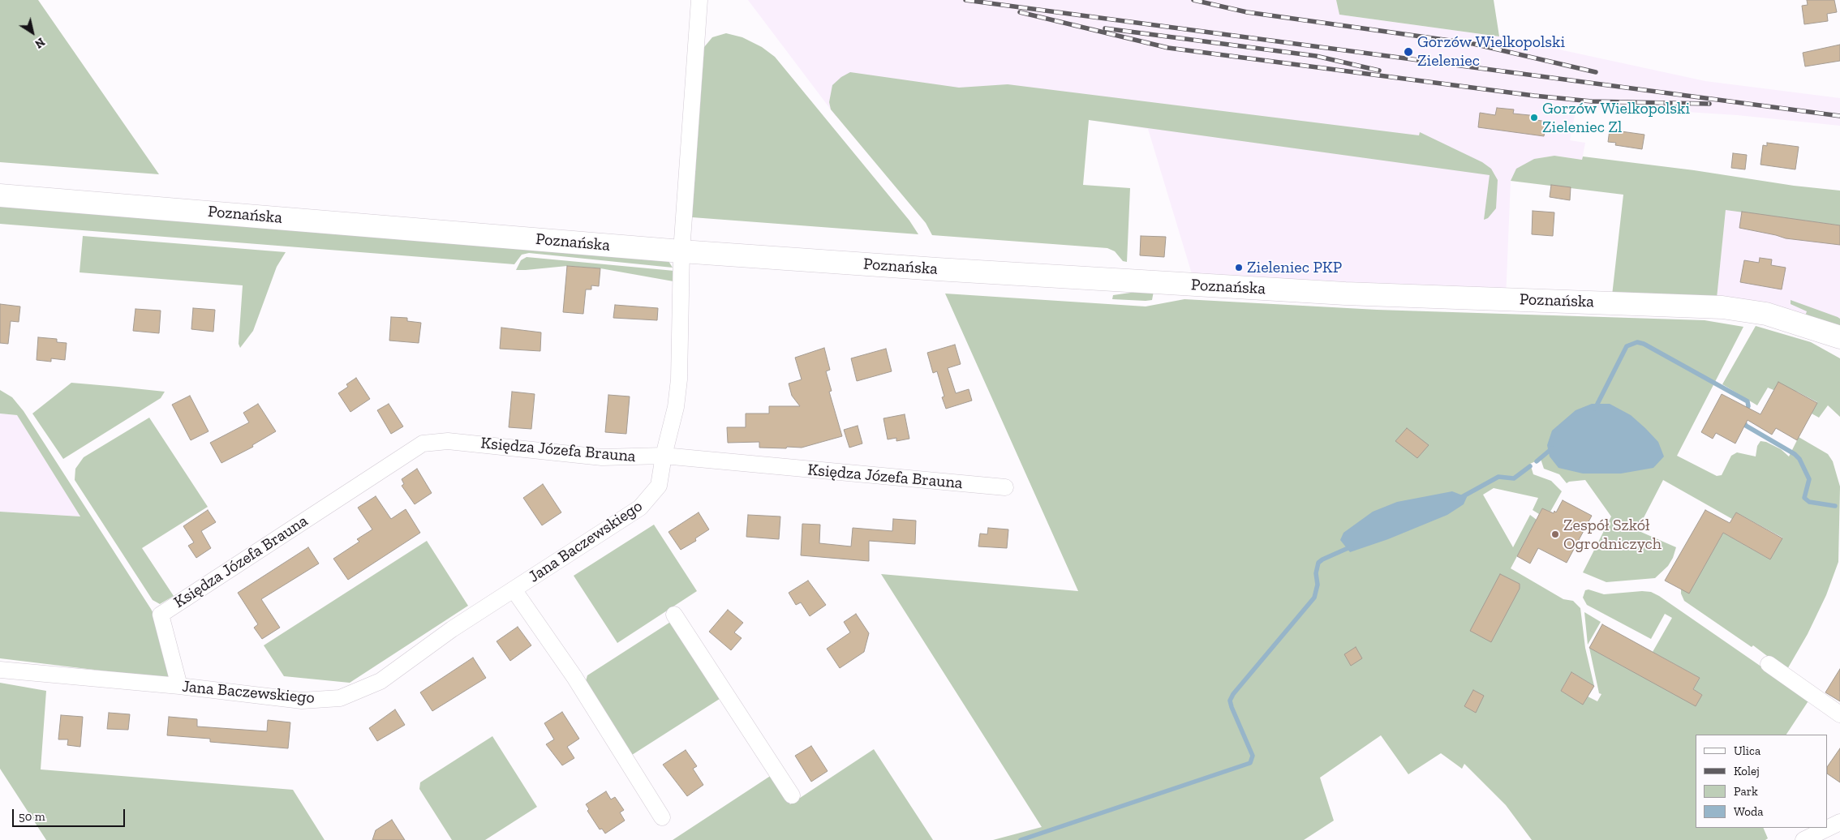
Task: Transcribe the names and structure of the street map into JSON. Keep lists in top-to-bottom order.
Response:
{
  "streets": {
    "main road": ["Poznańska"],
    "street": ["Księdza Józefa Brauna", "Jana Baczewskiego"]
  },
  "crossings": [
    ["Poznańska", "Jana Baczewskiego"],
    ["Księdza Józefa Brauna", "Jana Baczewskiego"]
  ],
  "places": [
    "Gorzów Wielkopolski Zieleniec",
    "Gorzów Wielkopolski Zieleniec Zl",
    "Zieleniec PKP",
    "Zespół Szkół Ogrodniczych"
  ],
  "legend": [
    "Ulica",
    "Kolej",
    "Park",
    "Woda"
  ],
  "scale_bar": "50 m",
  "north": "bottom right"
}
